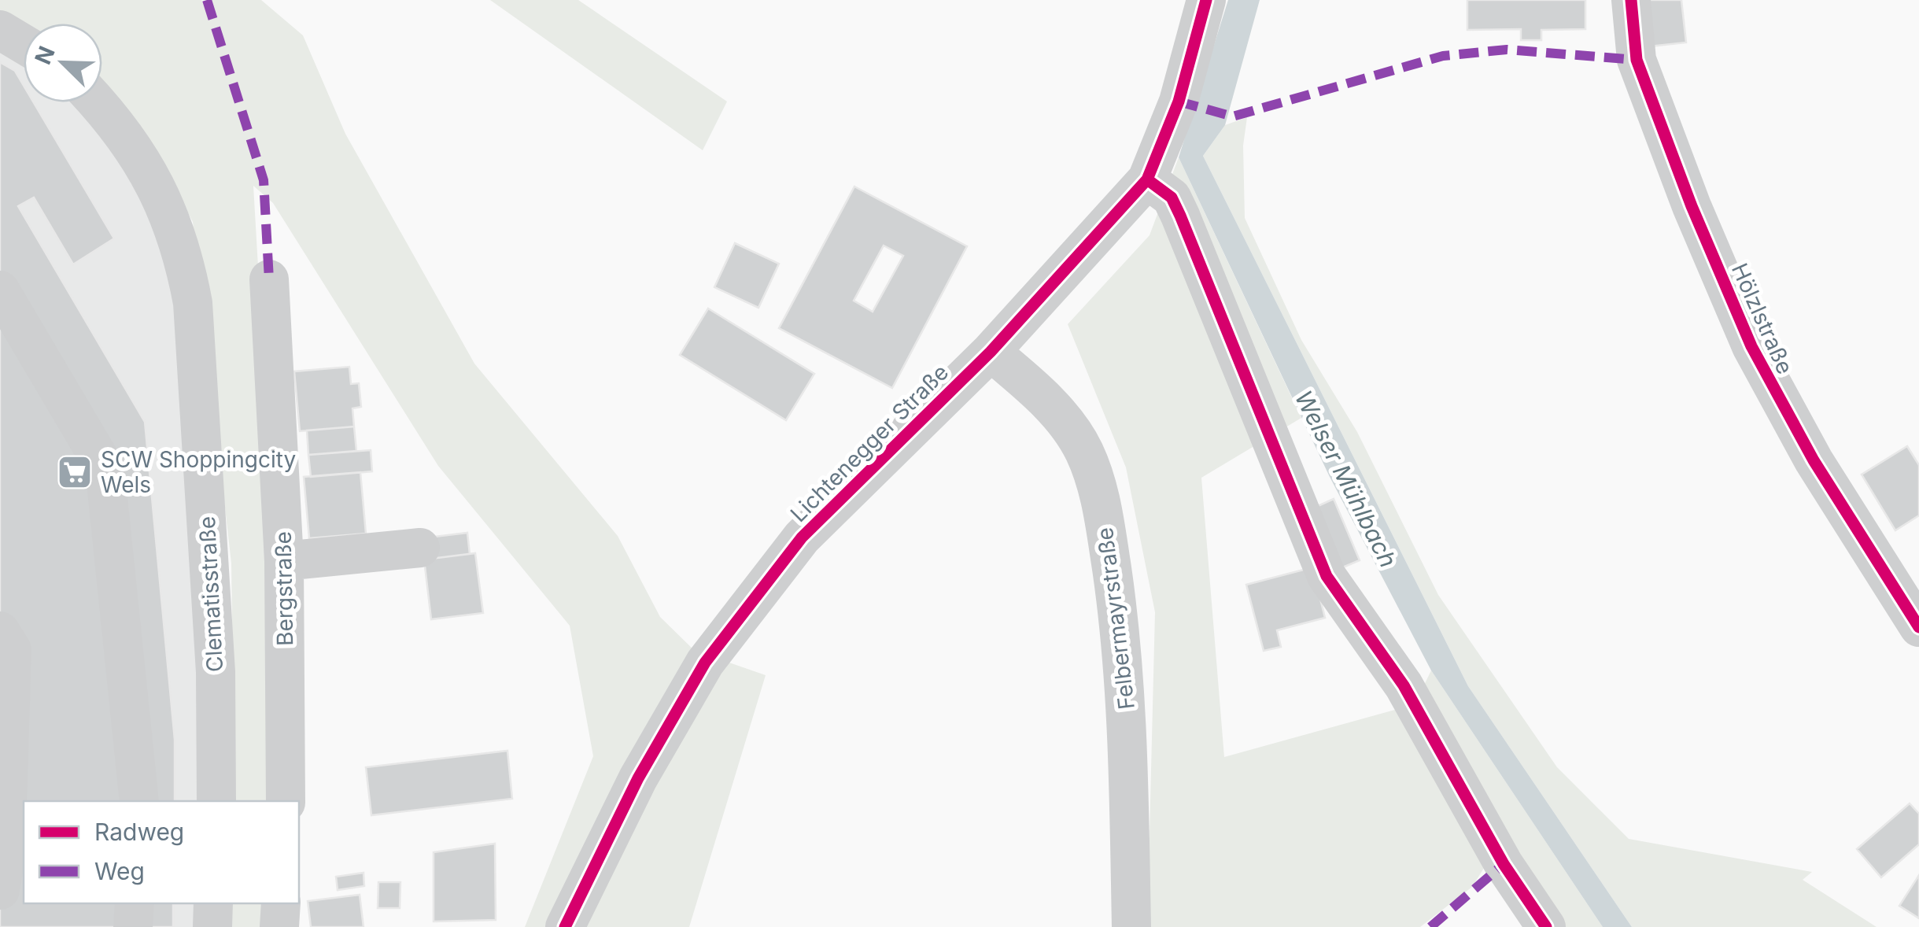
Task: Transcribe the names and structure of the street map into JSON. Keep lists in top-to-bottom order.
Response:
{
  "streets": {
    "street": [
      "Hölzlstraße",
      "Lichtenegger Straße",
      "Bergstraße",
      "Clematisstraße",
      "Felbermayrstraße"
    ]
  },
  "crossings": [
    ["Lichtenegger Straße", "Felbermayrstraße"]
  ],
  "water": ["Welser Mühlbach"],
  "places": {
    "supermarket": ["SCW Shoppingcity Wels"]
  },
  "legend": ["Radweg", "Weg"],
  "north": "top left"
}
